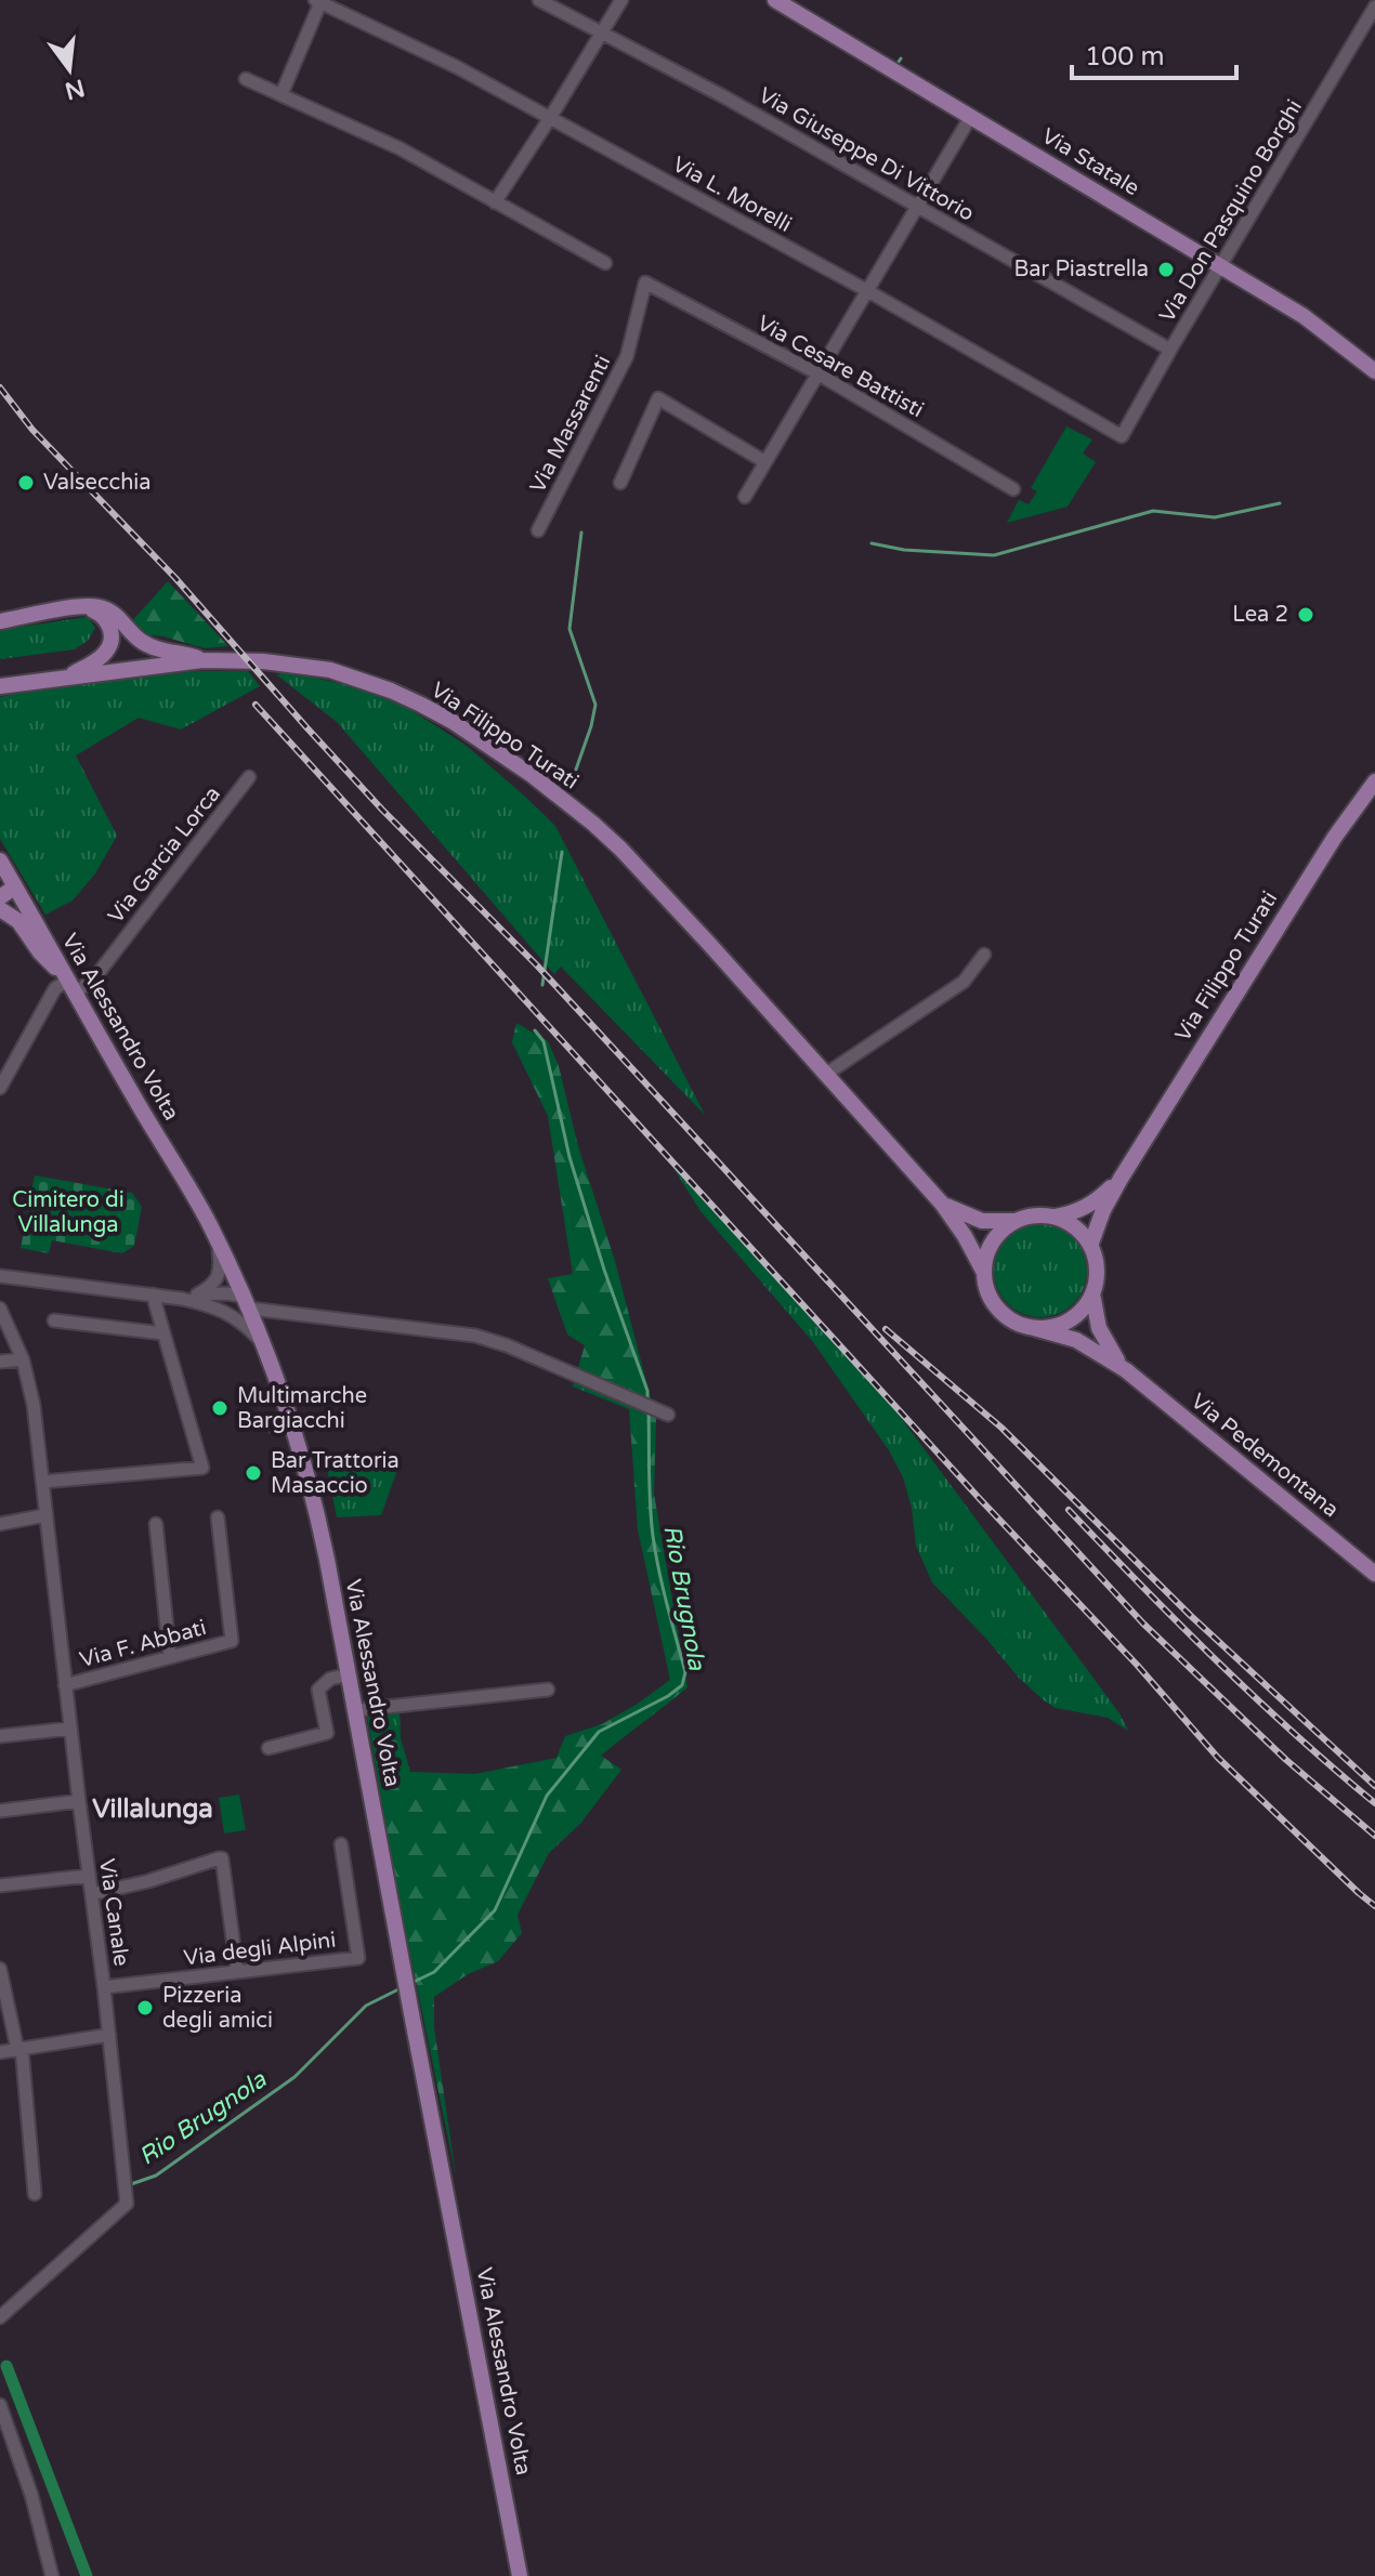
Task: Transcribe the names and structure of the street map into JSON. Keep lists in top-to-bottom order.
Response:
{
  "streets": {
    "main road": [
      "Via Statale",
      "Via Filippo Turati",
      "Via Alessandro Volta",
      "Via Pedemontana"
    ],
    "street": [
      "Via Giuseppe Di Vittorio",
      "Via L. Morelli",
      "Via Don Pasquino Borghi",
      "Via Cesare Battisti",
      "Via Massarenti",
      "Via Garcia Lorca",
      "Via F. Abbati",
      "Via Canale",
      "Via degli Alpini"
    ]
  },
  "crossings": [
    ["Via Giuseppe Di Vittorio", "Via Don Pasquino Borghi"],
    ["Via Statale", "Via Don Pasquino Borghi"],
    ["Via L. Morelli", "Via Don Pasquino Borghi"],
    ["Via Cesare Battisti", "Via Massarenti"],
    ["Via Garcia Lorca", "Via Alessandro Volta"],
    ["Via F. Abbati", "Via Canale"],
    ["Via Canale", "Via degli Alpini"]
  ],
  "districts": ["Villalunga"],
  "water": ["Rio Brugnola"],
  "parks": ["Cimitero di Villalunga"],
  "places": [
    "Bar Piastrella",
    "Valsecchia",
    "Lea 2",
    "Multimarche Bargiacchi",
    "Bar Trattoria Masaccio",
    "Pizzeria degli amici"
  ],
  "scale_bar": "100 m",
  "north": "bottom"
}
